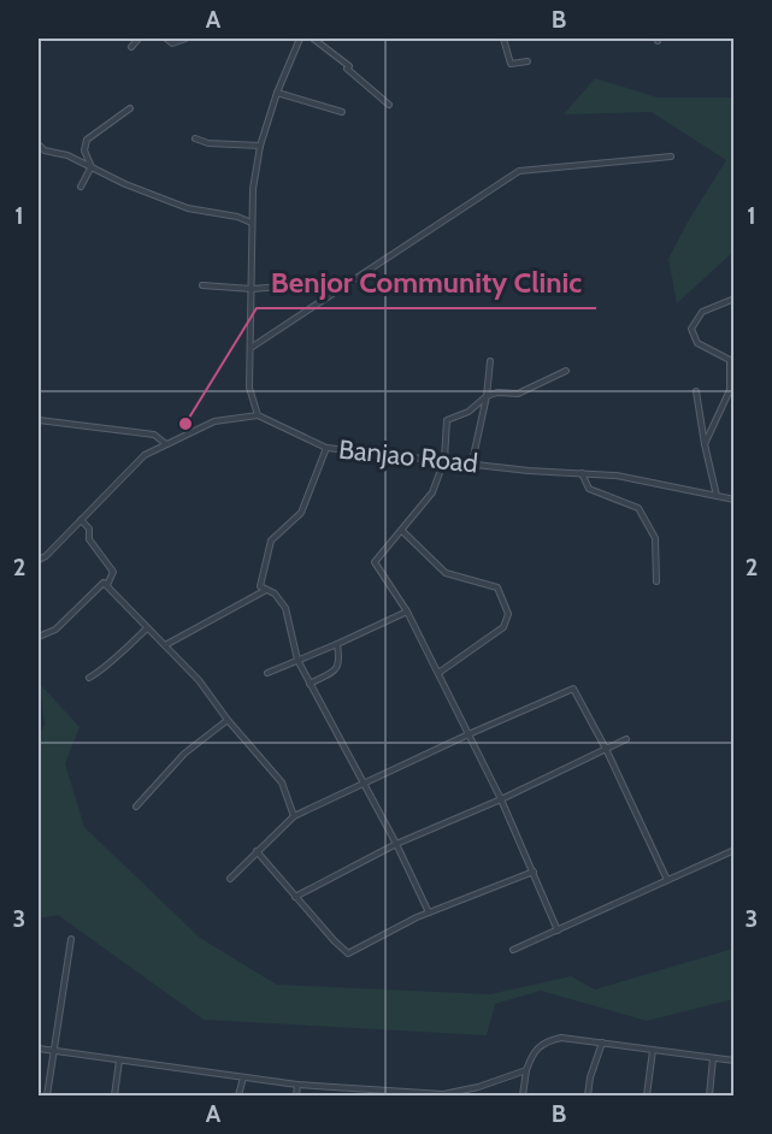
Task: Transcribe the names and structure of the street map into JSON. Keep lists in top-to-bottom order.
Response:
{
  "streets": {
    "street": ["Banjao Road"]
  },
  "places": ["Benjor Community Clinic"],
  "grid": {
    "columns": ["A", "B"],
    "rows": ["1", "2", "3"]
  }
}
